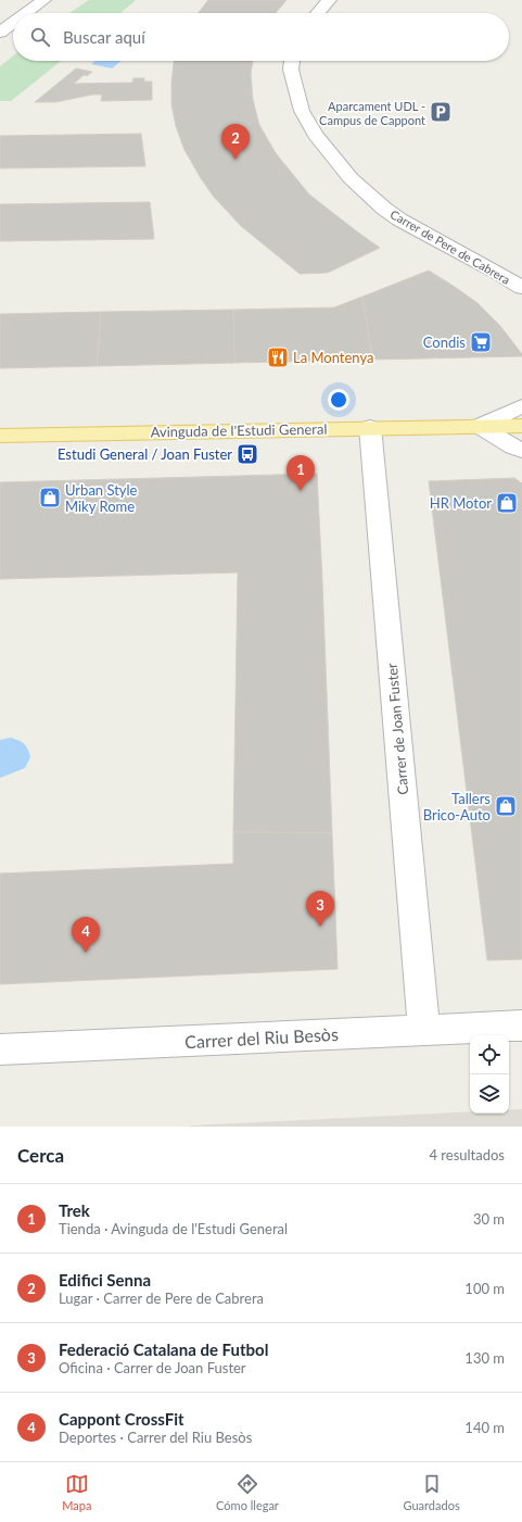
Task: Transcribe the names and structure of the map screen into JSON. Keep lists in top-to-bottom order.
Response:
{
  "streets": {
    "main road": ["Avinguda de l'Estudi General"],
    "street": ["Carrer de Pere de Cabrera", "Carrer de Joan Fuster", "Carrer del Riu Besòs"]
  },
  "crossings": [
    ["Avinguda de l'Estudi General", "Carrer de Joan Fuster"],
    ["Carrer de Joan Fuster", "Carrer del Riu Besòs"]
  ],
  "places": {
    "parking": ["Aparcament UDL - Campus de Cappont"],
    "supermarket": ["Condis"],
    "restaurant": ["La Montenya"],
    "bus stop": ["Estudi General / Joan Fuster"],
    "shop": ["Urban Style Miky Rome", "HR Motor", "Tallers Brico-Auto"]
  },
  "page": {
    "search": "Buscar aquí",
    "pins": [
      "2",
      "1",
      "3",
      "4"
    ],
    "heading": ["Cerca", "4 resultados"],
    "list": [
      {
        "mark": "1",
        "name": "Trek",
        "note": "Tienda · Avinguda de l'Estudi General",
        "value": "30 m"
      },
      {
        "mark": "2",
        "name": "Edifici Senna",
        "note": "Lugar · Carrer de Pere de Cabrera",
        "value": "100 m"
      },
      {
        "mark": "3",
        "name": "Federació Catalana de Futbol",
        "note": "Oficina · Carrer de Joan Fuster",
        "value": "130 m"
      },
      {
        "mark": "4",
        "name": "Cappont CrossFit",
        "note": "Deportes · Carrer del Riu Besòs",
        "value": "140 m"
      }
    ],
    "nav": ["Mapa", "Cómo llegar", "Guardados"]
  }
}
